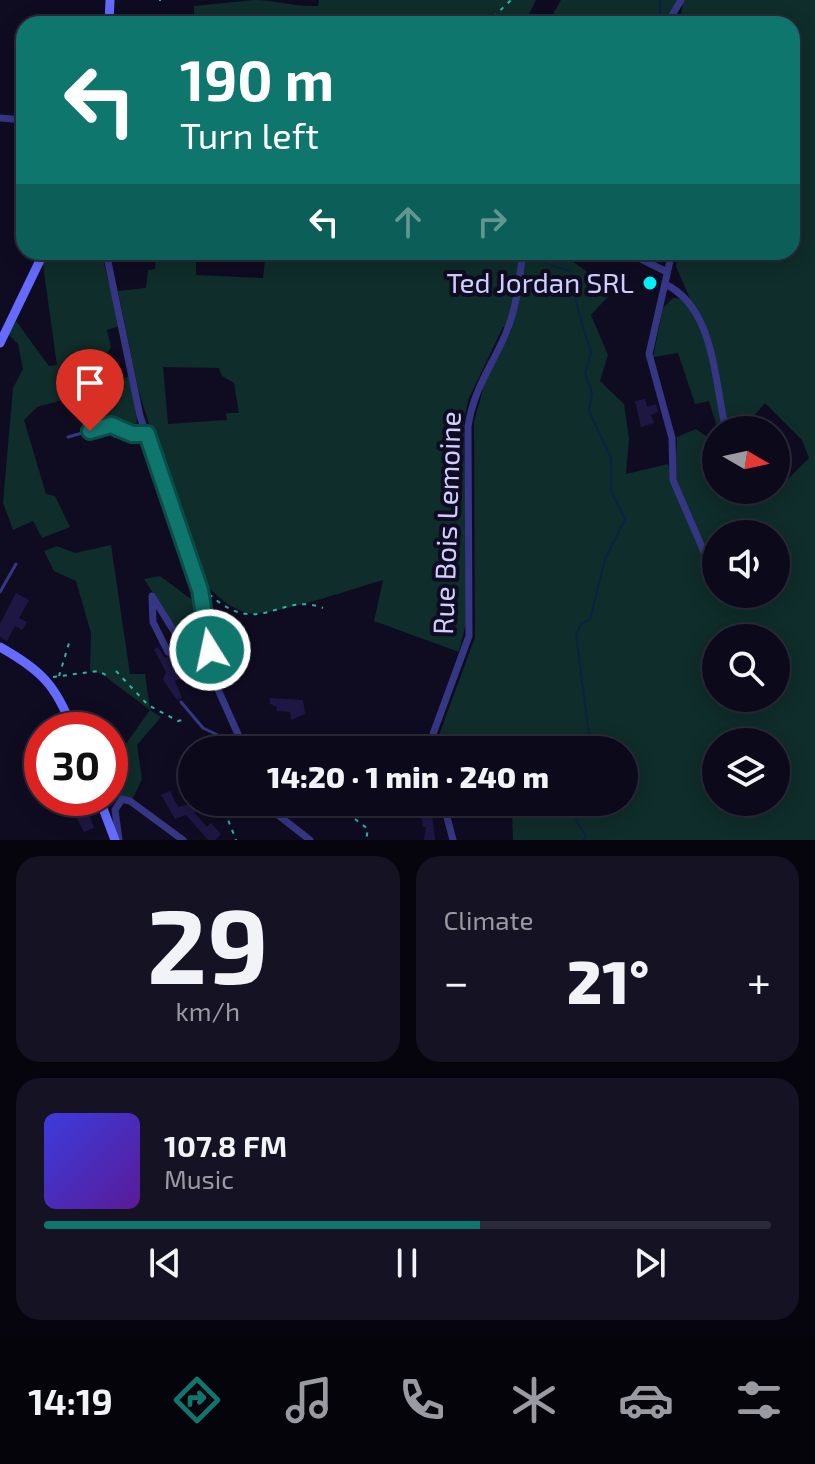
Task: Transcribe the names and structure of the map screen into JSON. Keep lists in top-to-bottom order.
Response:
{
  "streets": {
    "street": ["Rue Bois Lemoine"]
  },
  "places": ["Ted Jordan SRL"],
  "north": "right",
  "page": {
    "turn": ["190 m", "Turn left"],
    "limit": "30",
    "trip": "14:20 · 1 min · 240 m",
    "tile": [
      ["29", "km/h"],
      "Climate"
    ],
    "heat": ["−", "21°", "+"],
    "song": ["107.8 FM", "Music"],
    "tabs": "14:19"
  }
}
